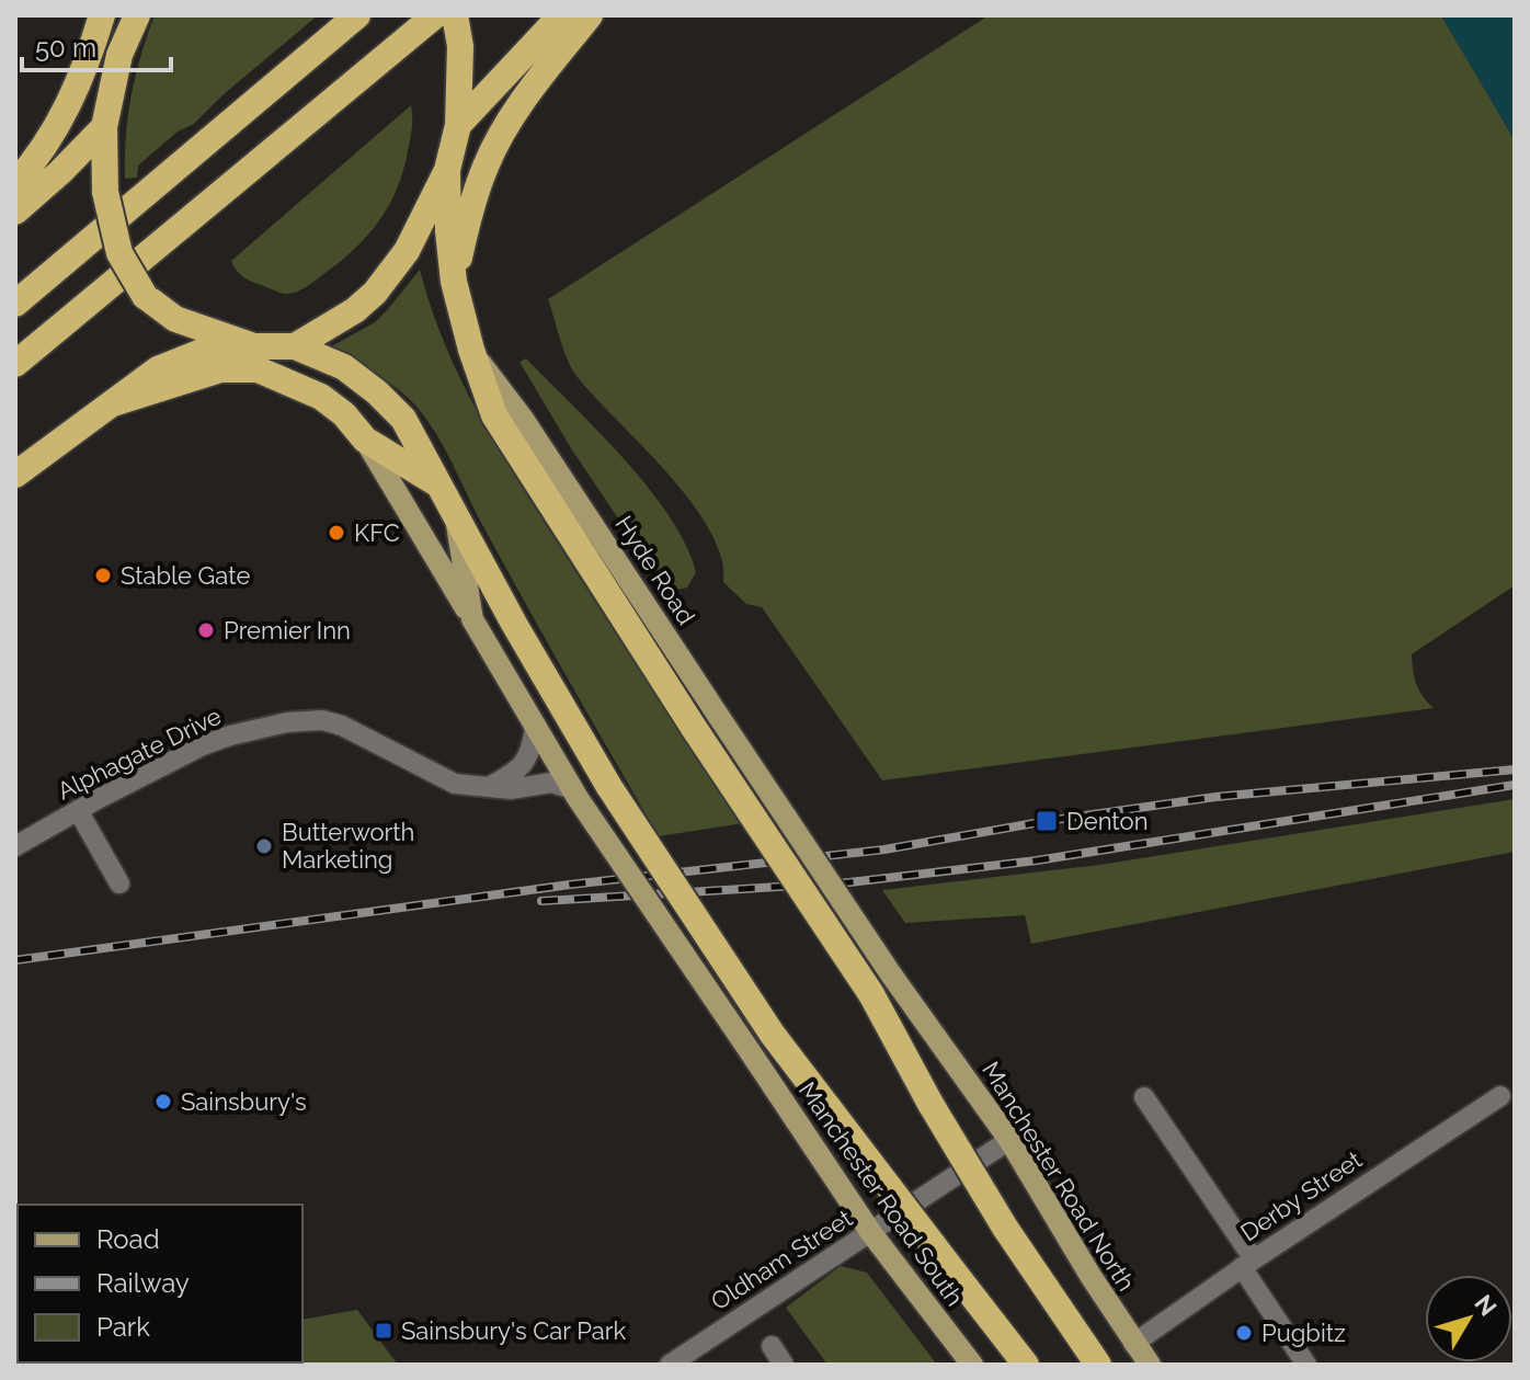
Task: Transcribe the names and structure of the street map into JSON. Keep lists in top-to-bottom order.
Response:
{
  "streets": {
    "highway": ["Hyde Road"],
    "main road": ["Manchester Road North", "Manchester Road South"],
    "street": ["Alphagate Drive", "Derby Street", "Oldham Street"]
  },
  "crossings": [
    ["Hyde Road", "Manchester Road North"],
    ["Alphagate Drive", "Manchester Road South"],
    ["Manchester Road North", "Derby Street"],
    ["Manchester Road North", "Oldham Street"],
    ["Manchester Road South", "Oldham Street"]
  ],
  "places": {
    "other": [
      "KFC",
      "Stable Gate",
      "Premier Inn",
      "Butterworth Marketing",
      "Sainsbury's",
      "Pugbitz"
    ],
    "transit": ["Denton", "Sainsbury's Car Park"]
  },
  "legend": ["Road", "Railway", "Park"],
  "scale_bar": "50 m",
  "north": "top right"
}
